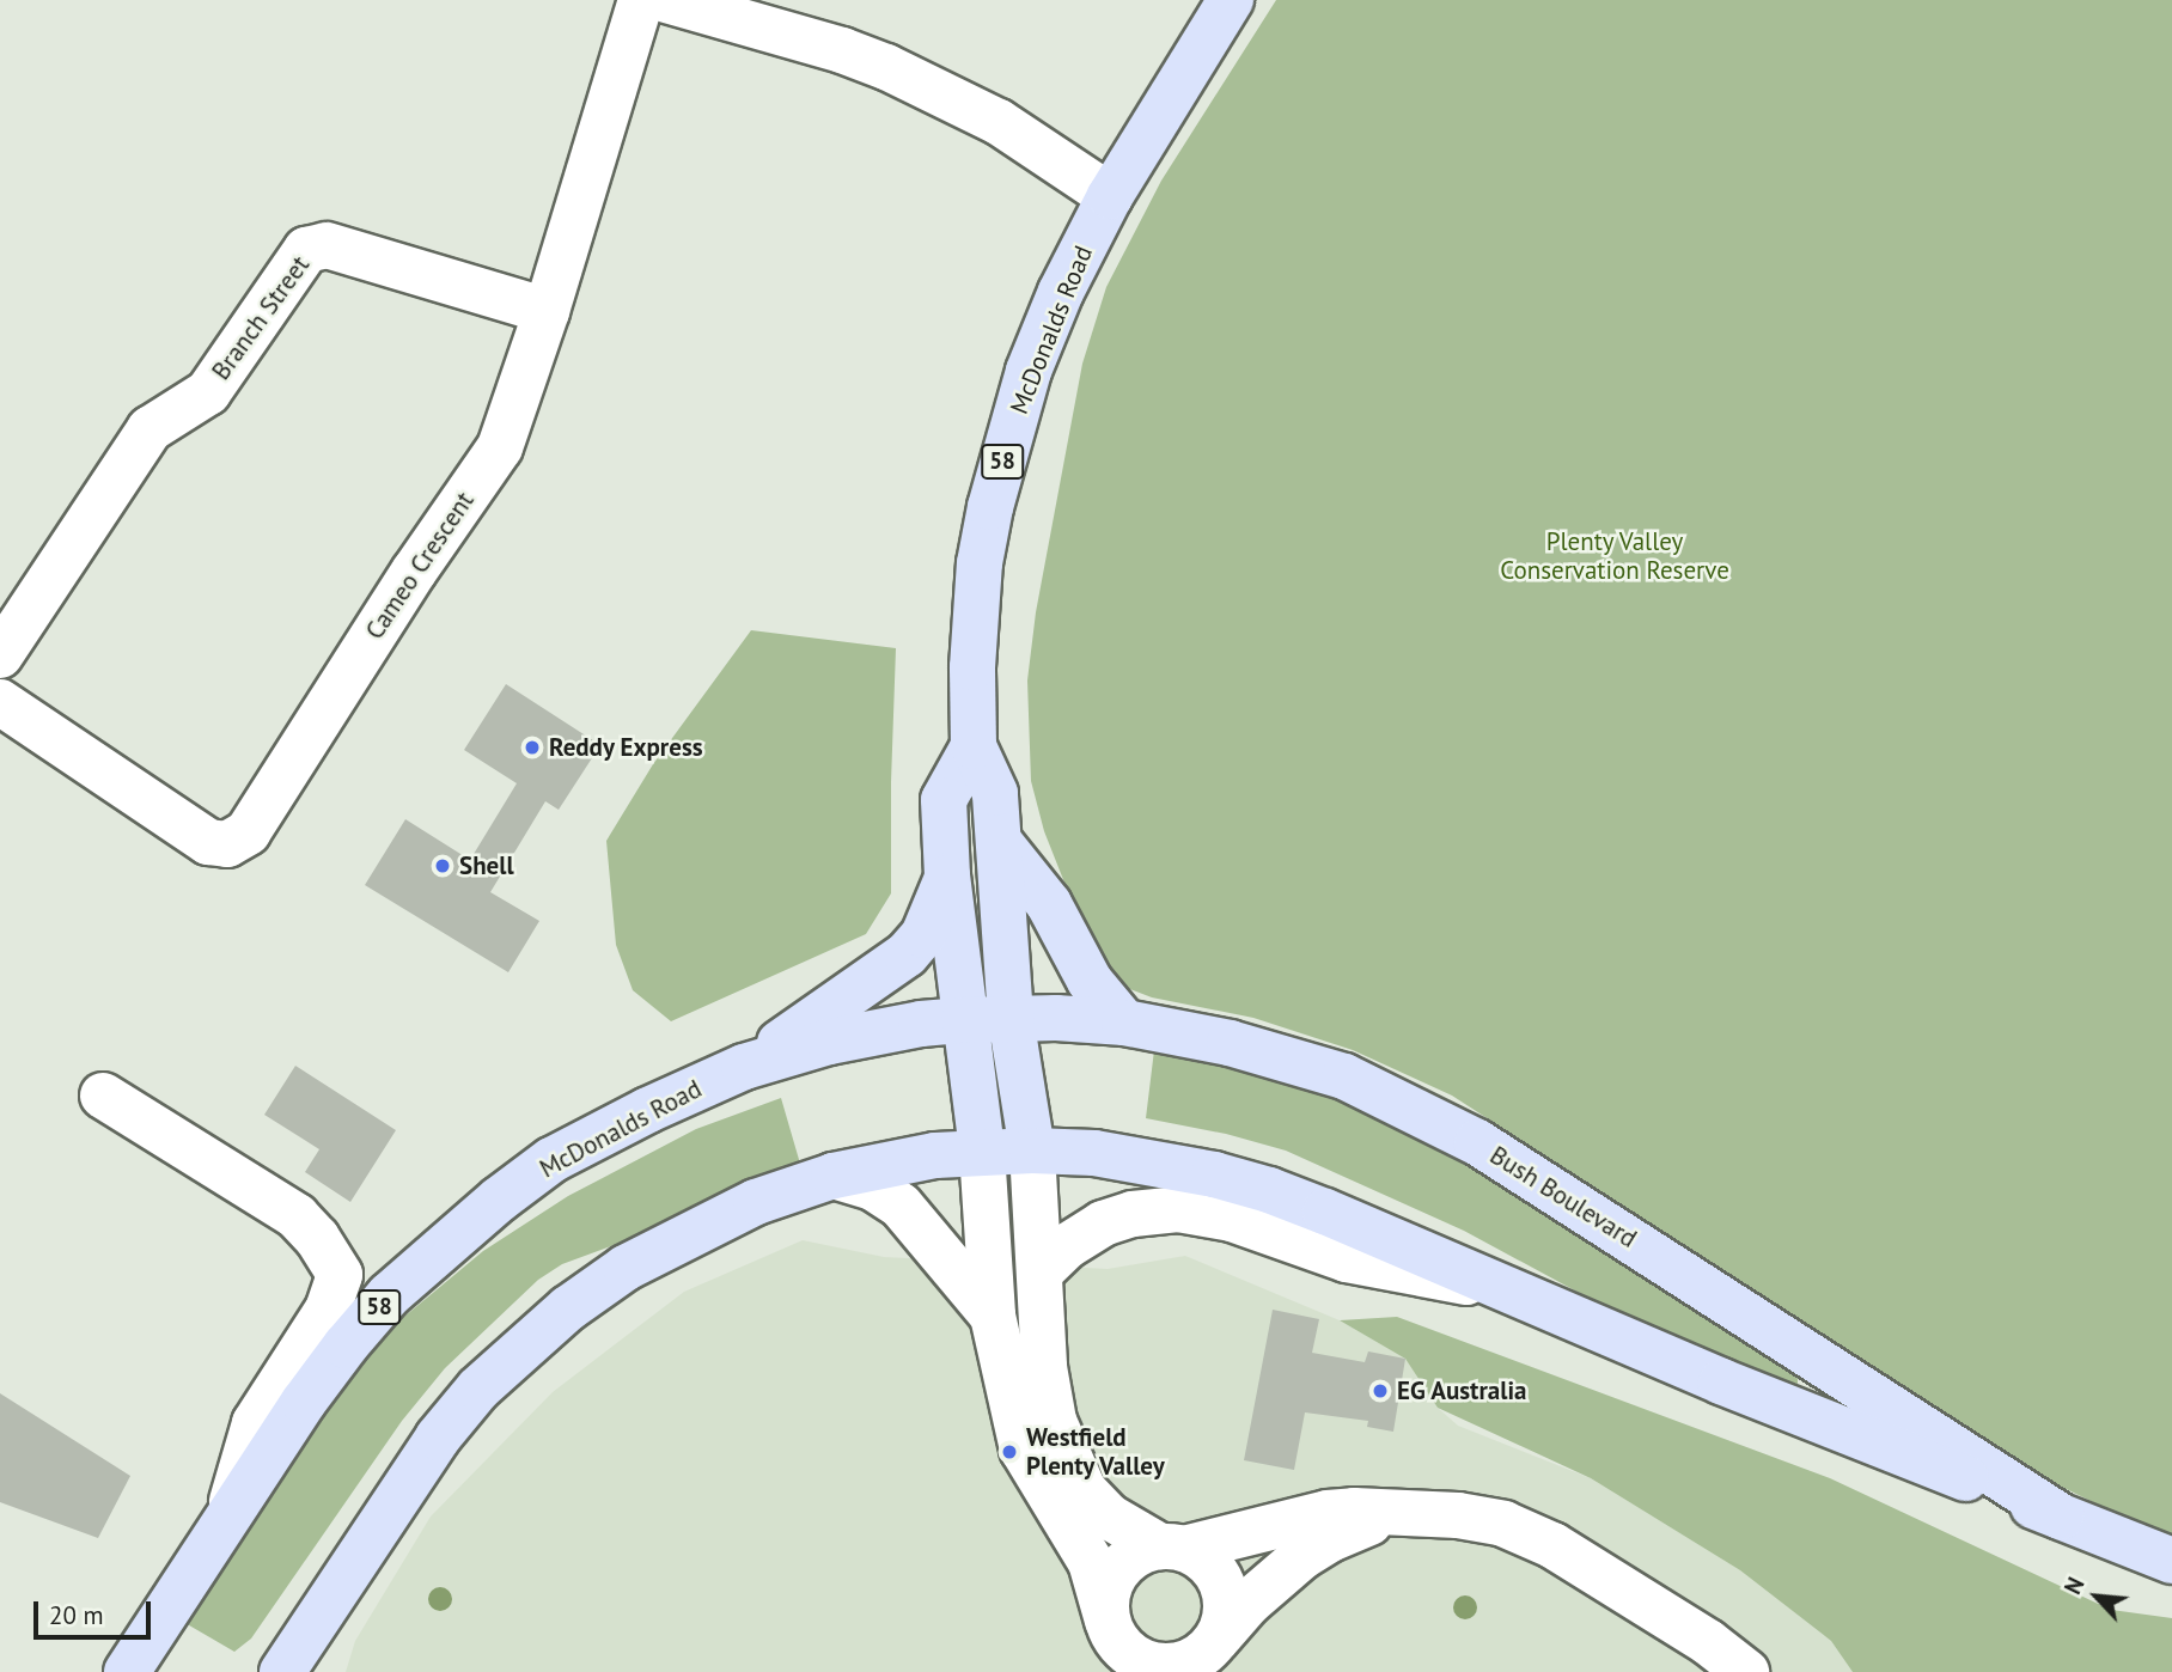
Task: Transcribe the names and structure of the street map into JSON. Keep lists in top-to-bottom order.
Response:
{
  "streets": {
    "main road": ["McDonalds Road", "58", "Bush Boulevard"],
    "street": ["Branch Street", "Cameo Crescent"]
  },
  "crossings": [
    ["Branch Street", "Cameo Crescent"],
    ["McDonalds Road", "58"],
    ["McDonalds Road", "Bush Boulevard"],
    ["58", "Bush Boulevard"]
  ],
  "parks": ["Plenty Valley Conservation Reserve"],
  "places": [
    "Reddy Express",
    "Shell",
    "EG Australia",
    "Westfield Plenty Valley"
  ],
  "scale_bar": "20 m",
  "north": "top left"
}
